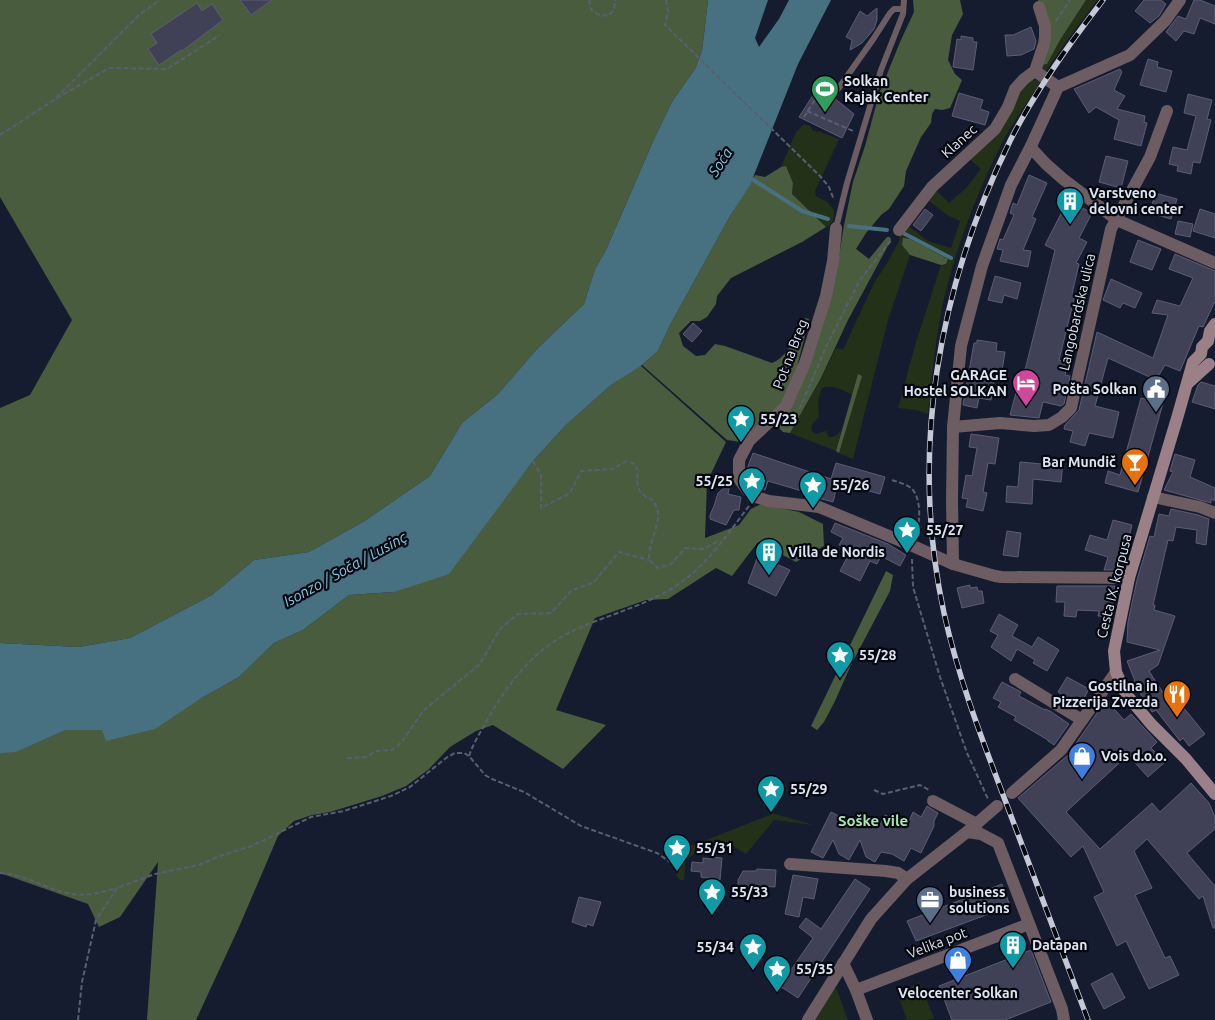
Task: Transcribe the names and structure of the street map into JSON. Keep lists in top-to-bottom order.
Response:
{
  "streets": {
    "main road": ["Cesta IX. korpusa"],
    "street": [
      "Klanec",
      "Langobardska ulica",
      "Pot na Breg",
      "Velika pot"
    ]
  },
  "districts": ["Soške vile"],
  "water": ["Soča", "Isonzo / Soča / Lusinç"],
  "places": {
    "sports": ["Solkan Kajak Center"],
    "building": ["Varstveno delovni center", "Villa de Nordis", "Datapan"],
    "hotel": ["GARAGE Hostel SOLKAN"],
    "public building": ["Pošta Solkan"],
    "place": [
      "55/23",
      "55/25",
      "55/26",
      "55/27",
      "55/28",
      "55/29",
      "55/31",
      "55/33",
      "55/34",
      "55/35"
    ],
    "bar": ["Bar Mundič"],
    "restaurant": ["Gostilna in Pizzerija Zvezda"],
    "shop": ["Vois d.o.o.", "Velocenter Solkan"],
    "office": ["business solutions"]
  }
}
